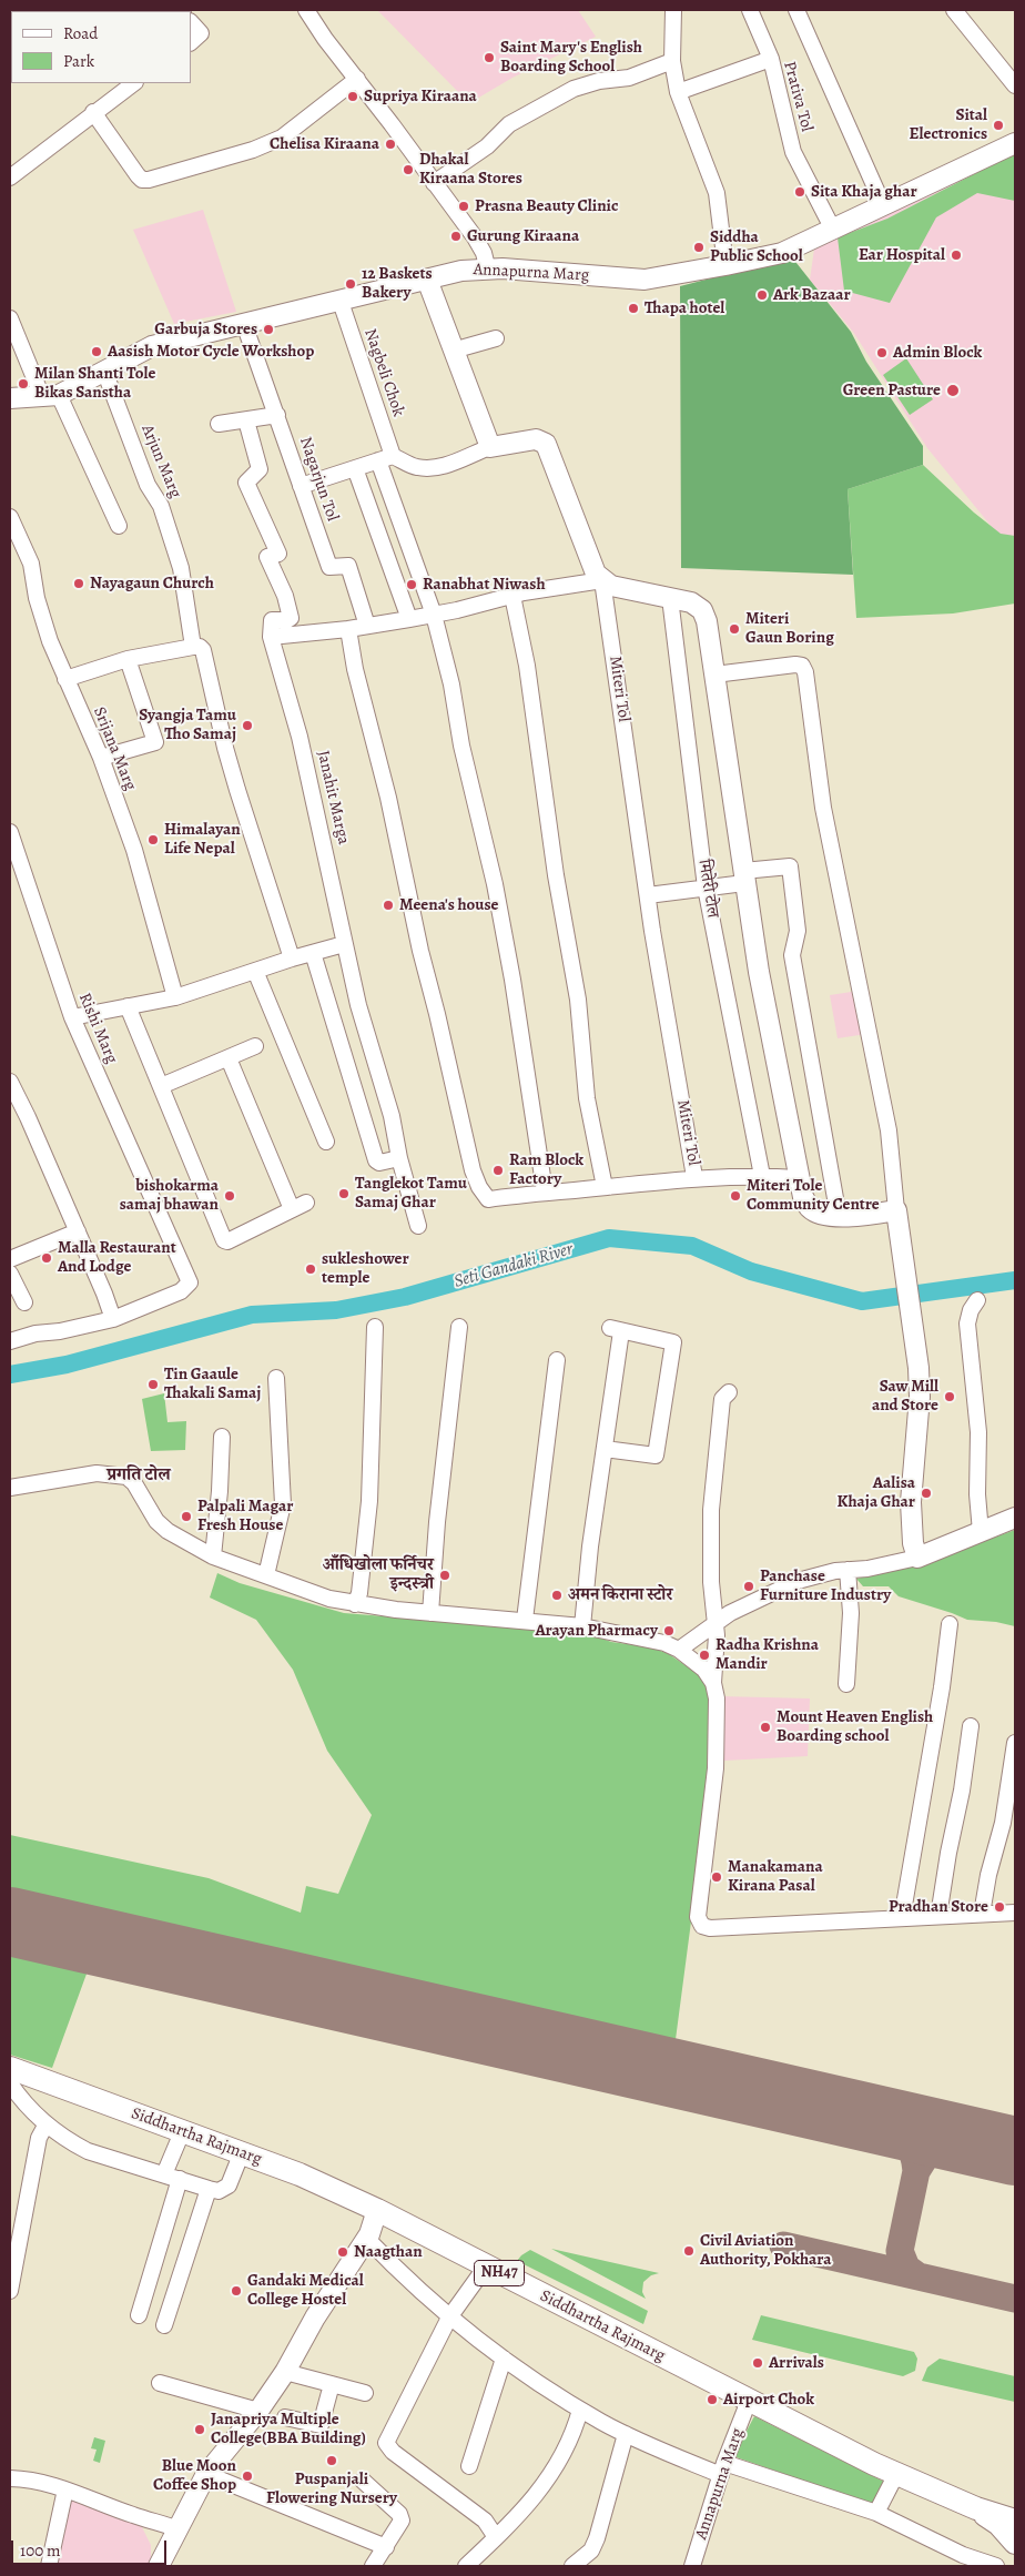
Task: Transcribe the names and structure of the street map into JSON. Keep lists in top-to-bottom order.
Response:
{
  "streets": {
    "highway": ["Siddhartha Rajmarg", "NH47"],
    "main road": ["Annapurna Marg", "Miteri Tol"],
    "street": [
      "Prativa Tol",
      "Nagbeli Chok",
      "Arjun Marg",
      "Nagarjun Tol",
      "Srijana Marg",
      "Janahit Marga",
      "मितेरी टोल",
      "Rishi Marg"
    ]
  },
  "crossings": [
    ["Prativa Tol", "Annapurna Marg"],
    ["Annapurna Marg", "Nagbeli Chok"],
    ["Annapurna Marg", "Arjun Marg"],
    ["Annapurna Marg", "Nagarjun Tol"],
    ["Annapurna Marg", "Siddhartha Rajmarg"],
    ["Siddhartha Rajmarg", "NH47"]
  ],
  "districts": ["प्रगति टोल"],
  "water": ["Seti Gandaki River"],
  "places": [
    "Saint Mary's English Boarding School",
    "Supriya Kiraana",
    "Sital Electronics",
    "Chelisa Kiraana",
    "Dhakal Kiraana Stores",
    "Sita Khaja ghar",
    "Prasna Beauty Clinic",
    "Gurung Kiraana",
    "Siddha Public School",
    "Ear Hospital",
    "12 Baskets Bakery",
    "Ark Bazaar",
    "Thapa hotel",
    "Garbuja Stores",
    "Aasish Motor Cycle Workshop",
    "Admin Block",
    "Milan Shanti Tole Bikas Sanstha",
    "Green Pasture",
    "Nayagaun Church",
    "Ranabhat Niwash",
    "Miteri Gaun Boring",
    "Syangja Tamu Tho Samaj",
    "Himalayan Life Nepal",
    "Meena's house",
    "Ram Block Factory",
    "Tanglekot Tamu Samaj Ghar",
    "bishokarma samaj bhawan",
    "Miteri Tole Community Centre",
    "Malla Restaurant And Lodge",
    "sukleshower temple",
    "Tin Gaaule Thakali Samaj",
    "Saw Mill and Store",
    "Aalisa Khaja Ghar",
    "Palpali Magar Fresh House",
    "आँधिखोला फर्निचर इन्दस्त्री",
    "Panchase Furniture Industry",
    "अमन किराना स्टोर",
    "Arayan Pharmacy",
    "Radha Krishna Mandir",
    "Mount Heaven English Boarding school",
    "Manakamana Kirana Pasal",
    "Pradhan Store",
    "Civil Aviation Authority, Pokhara",
    "Naagthan",
    "Gandaki Medical College Hostel",
    "Arrivals",
    "Airport Chok",
    "Janapriya Multiple College(BBA Building)",
    "Puspanjali Flowering Nursery",
    "Blue Moon Coffee Shop"
  ],
  "legend": ["Road", "Park"],
  "scale_bar": "100 m"
}
